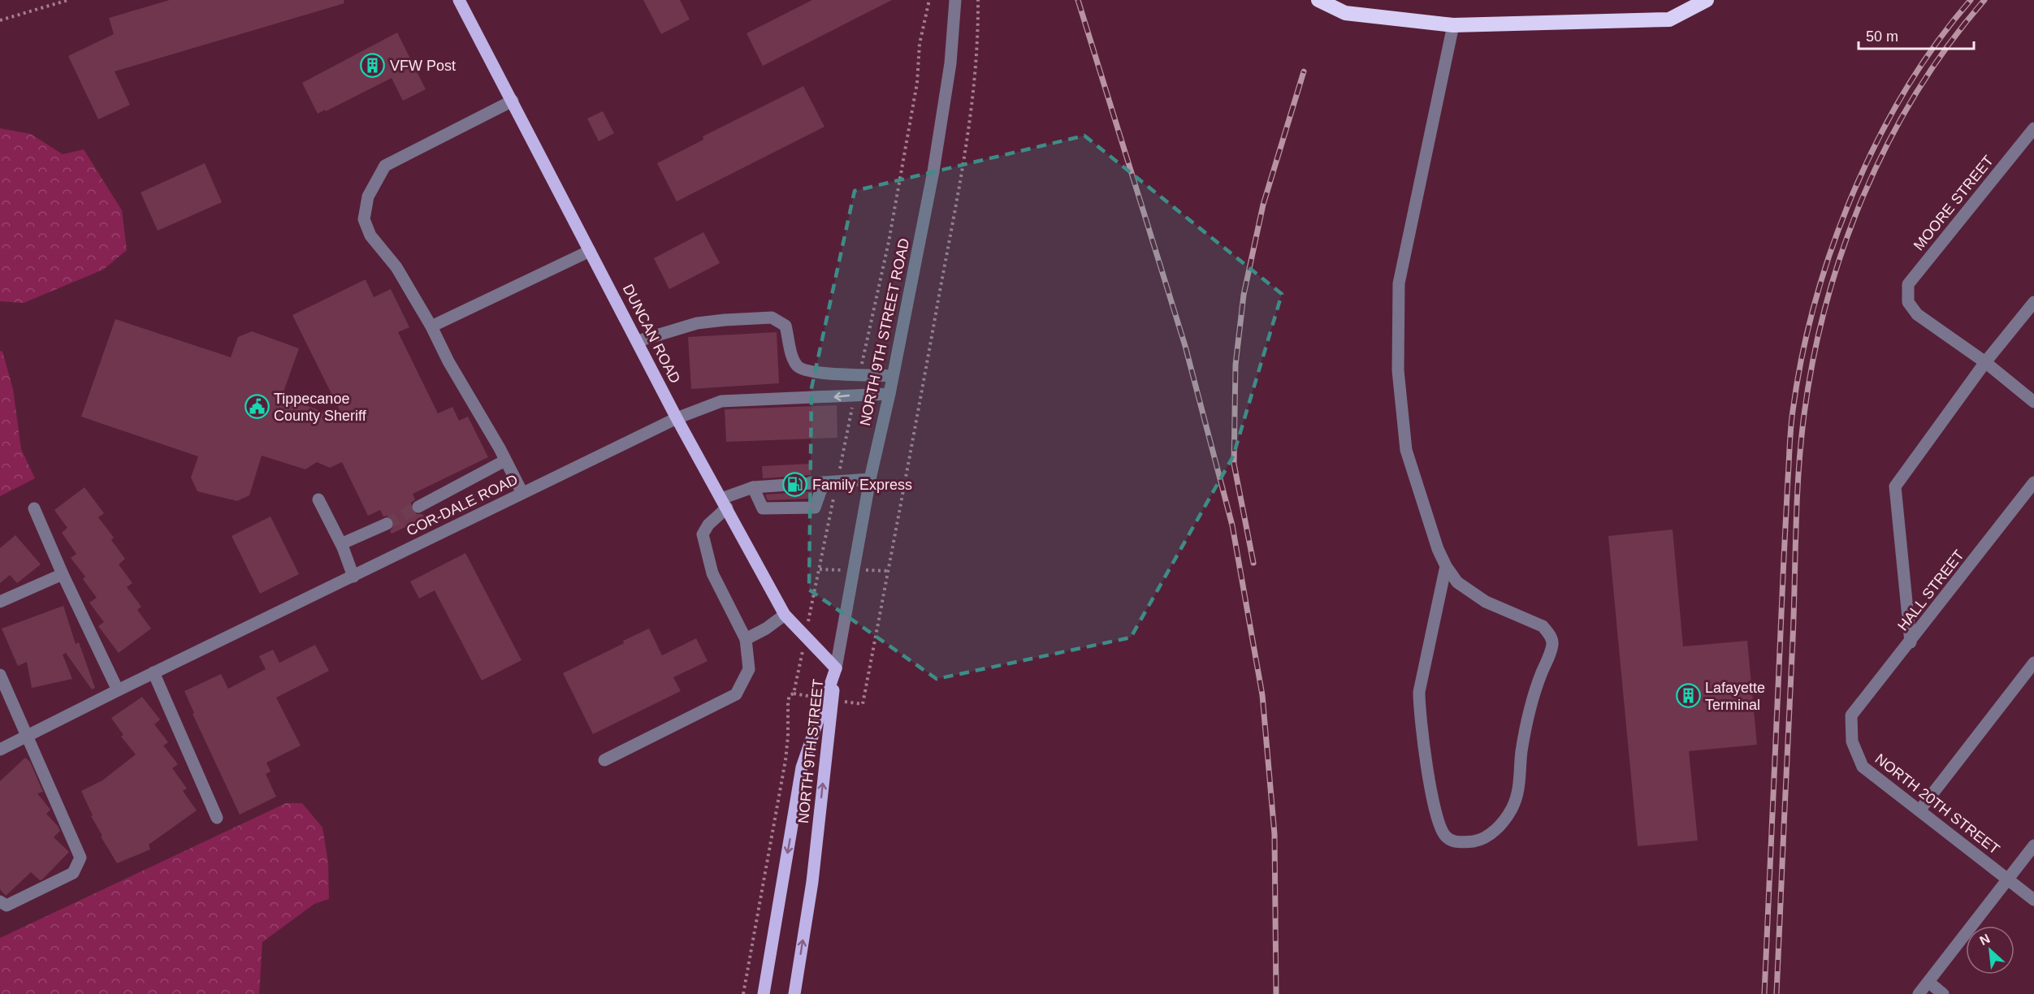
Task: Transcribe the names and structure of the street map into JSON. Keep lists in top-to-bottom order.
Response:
{
  "streets": {
    "main road": ["DUNCAN ROAD", "NORTH 9TH STREET"],
    "street": [
      "MOORE STREET",
      "NORTH 9TH STREET ROAD",
      "COR-DALE ROAD",
      "HALL STREET",
      "NORTH 20TH STREET"
    ]
  },
  "crossings": [
    ["NORTH 9TH STREET ROAD", "DUNCAN ROAD"],
    ["NORTH 9TH STREET ROAD", "COR-DALE ROAD"],
    ["NORTH 9TH STREET ROAD", "NORTH 9TH STREET"],
    ["DUNCAN ROAD", "COR-DALE ROAD"],
    ["DUNCAN ROAD", "NORTH 9TH STREET"],
    ["HALL STREET", "NORTH 20TH STREET"]
  ],
  "places": {
    "building": ["VFW Post", "Lafayette Terminal"],
    "public building": ["Tippecanoe County Sheriff"],
    "fuel station": ["Family Express"]
  },
  "scale_bar": "50 m",
  "north": "top left"
}
